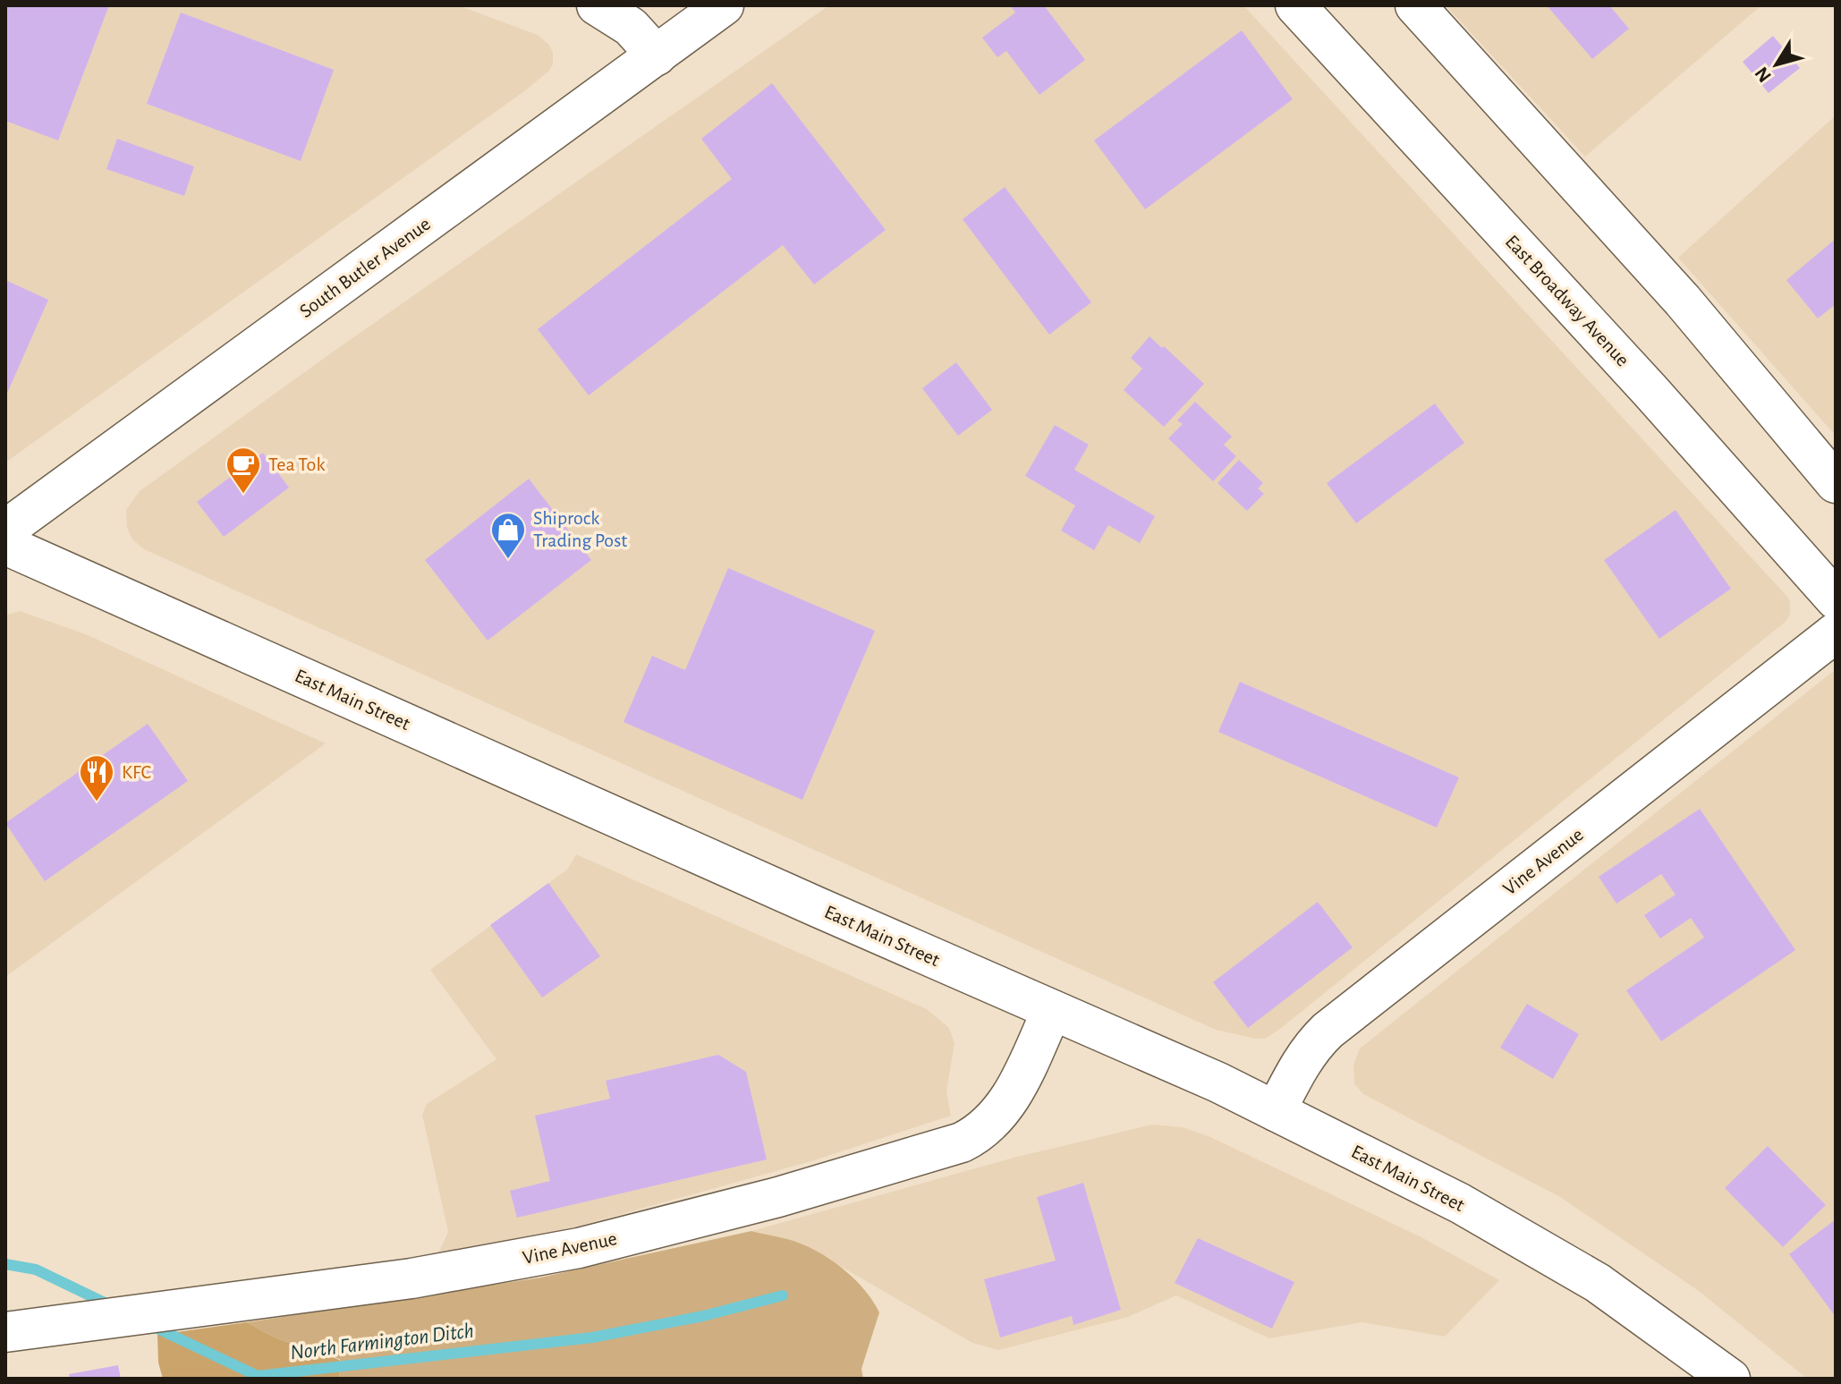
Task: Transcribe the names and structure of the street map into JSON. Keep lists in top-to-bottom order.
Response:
{
  "streets": {
    "main road": [
      "South Butler Avenue",
      "East Broadway Avenue",
      "East Main Street",
      "Vine Avenue"
    ]
  },
  "crossings": [
    ["East Main Street", "Vine Avenue"]
  ],
  "water": ["North Farmington Ditch"],
  "places": {
    "cafe": ["Tea Tok"],
    "shop": ["Shiprock Trading Post"],
    "restaurant": ["KFC"]
  },
  "north": "bottom left"
}
